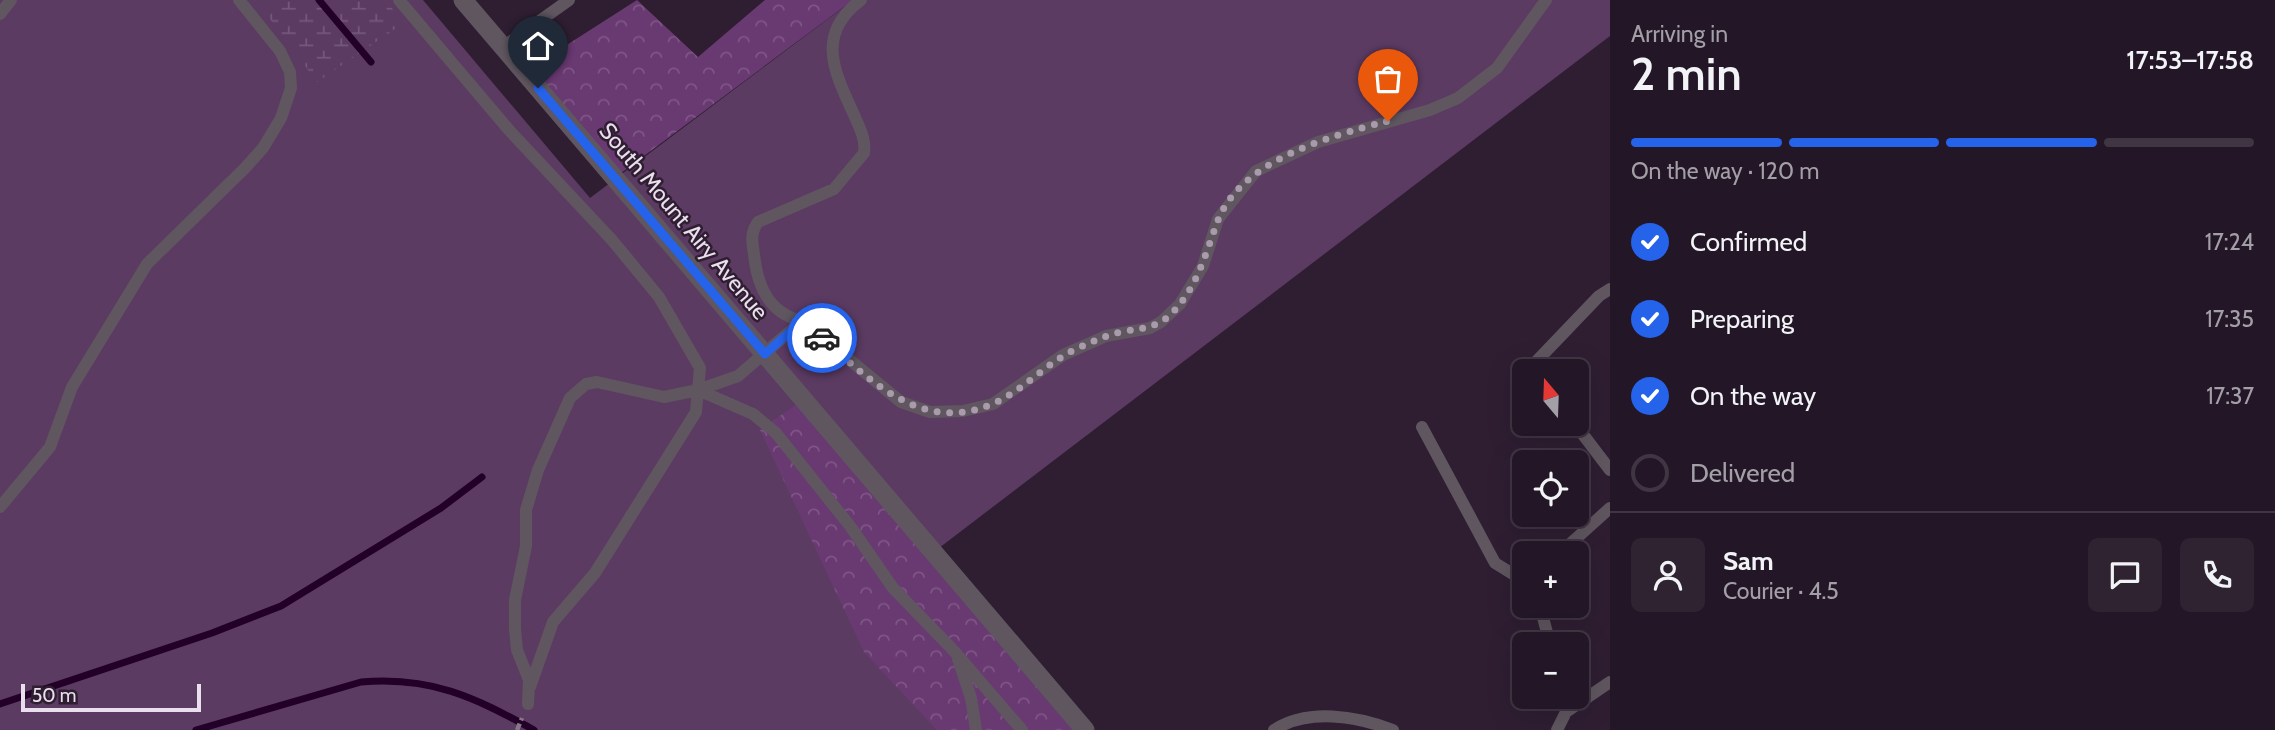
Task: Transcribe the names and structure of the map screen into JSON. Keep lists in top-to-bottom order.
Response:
{
  "streets": {
    "street": ["South Mount Airy Avenue"]
  },
  "scale_bar": "50 m",
  "north": "top",
  "page": {
    "heading": ["2 min", "Arriving in", "17:53–17:58"],
    "panel": ["Sam", "Courier · 4.5"],
    "bar": "On the way · 120 m",
    "list": [
      ["Confirmed", "17:24"],
      ["Preparing", "17:35"],
      ["On the way", "17:37"],
      "Delivered"
    ],
    "map_buttons": ["+", "−"],
    "scale": "50 m"
  }
}
